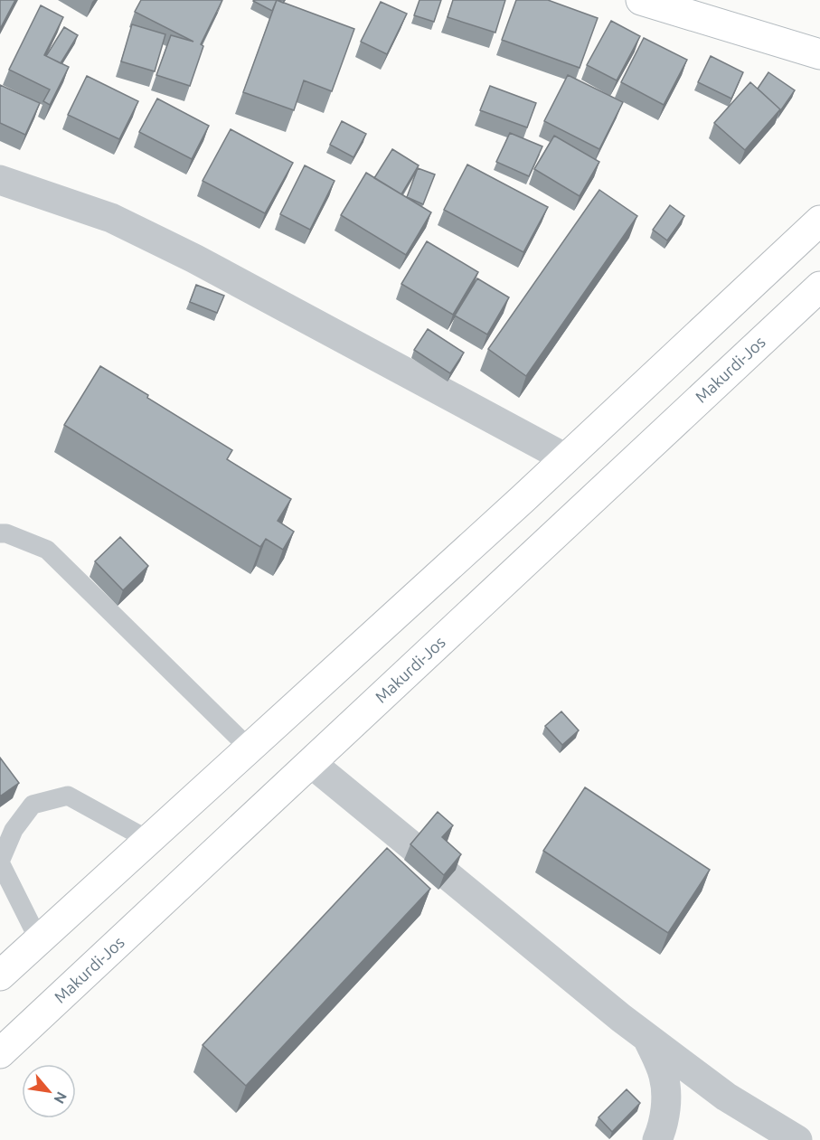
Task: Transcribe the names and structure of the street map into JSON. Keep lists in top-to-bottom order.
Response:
{
  "streets": {
    "main road": ["Makurdi-Jos"]
  },
  "north": "bottom right"
}
